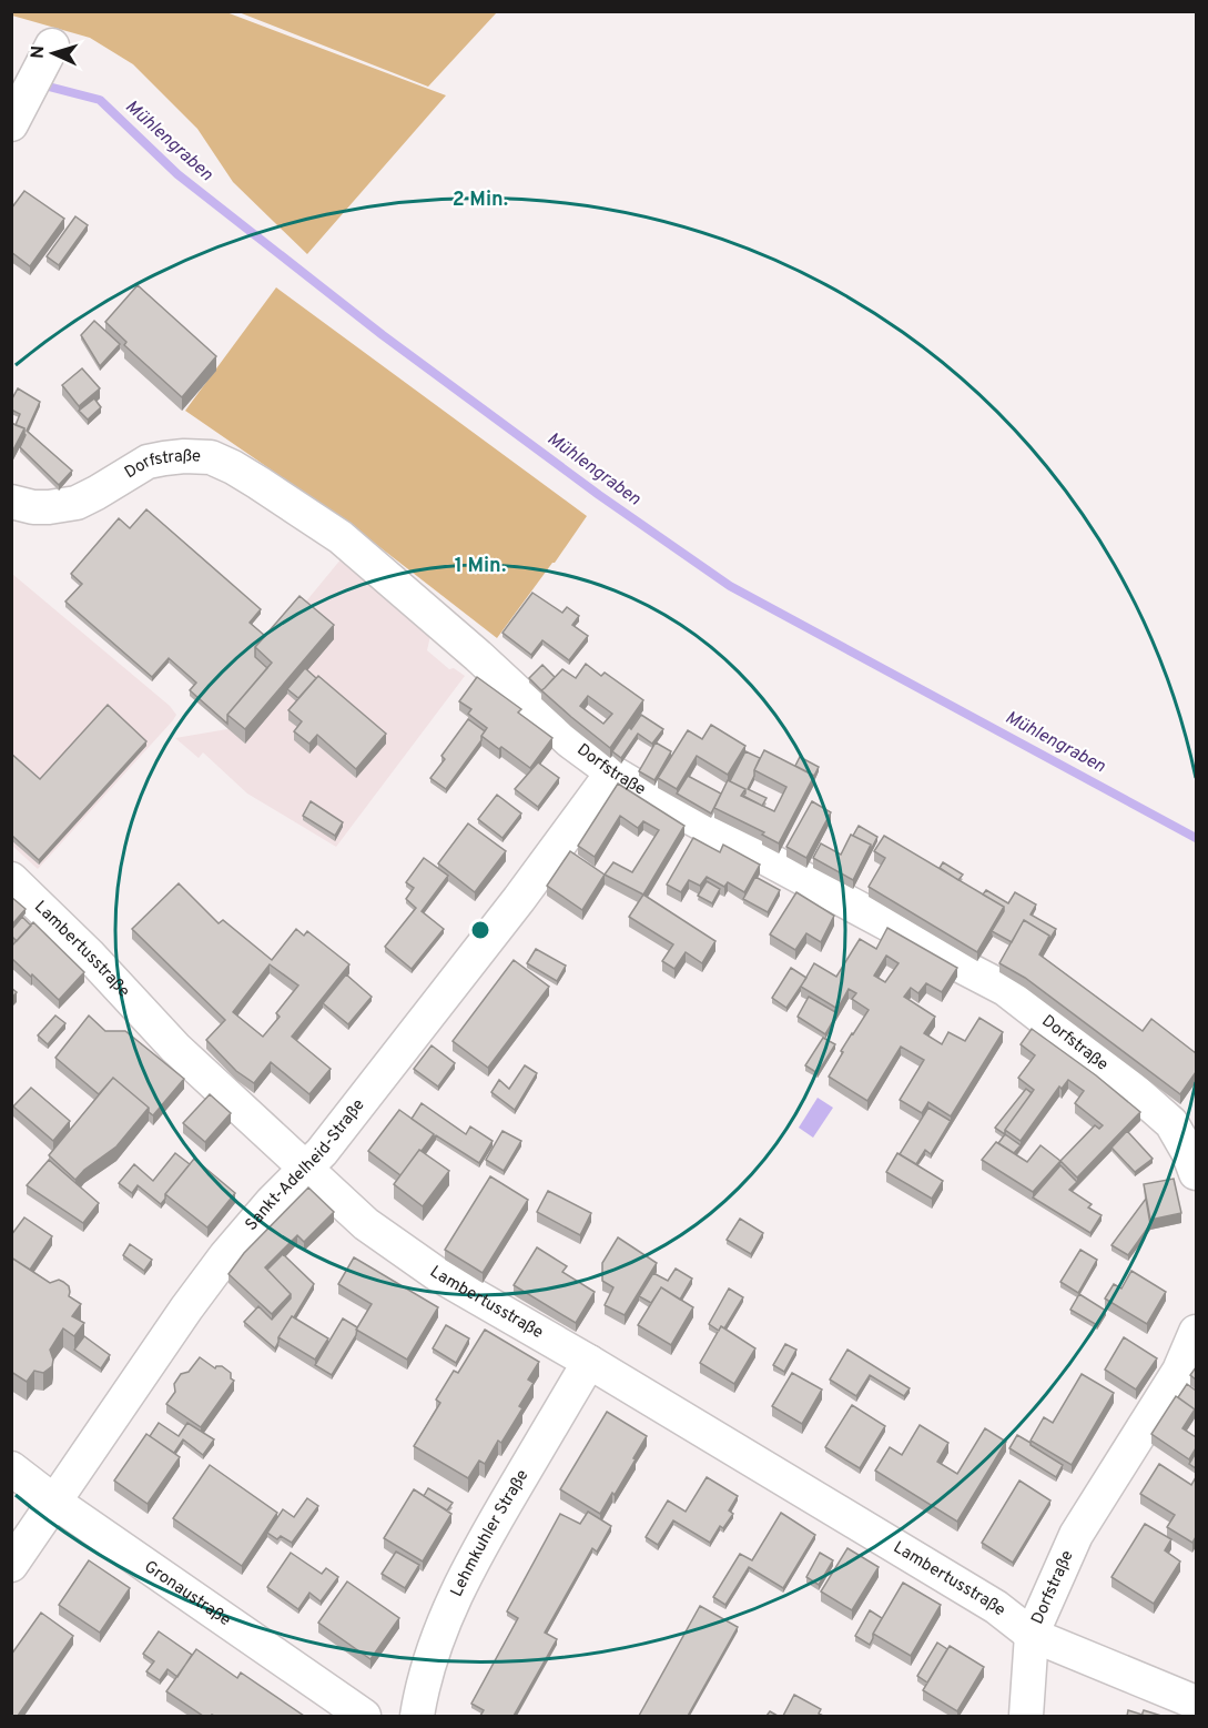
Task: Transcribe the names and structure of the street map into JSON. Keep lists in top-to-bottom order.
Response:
{
  "streets": {
    "street": [
      "Dorfstraße",
      "Lambertusstraße",
      "Sankt-Adelheid-Straße",
      "Lehmkuhler Straße",
      "Gronaustraße"
    ]
  },
  "crossings": [
    ["Dorfstraße", "Lambertusstraße"],
    ["Dorfstraße", "Sankt-Adelheid-Straße"],
    ["Lambertusstraße", "Sankt-Adelheid-Straße"],
    ["Lambertusstraße", "Lehmkuhler Straße"],
    ["Sankt-Adelheid-Straße", "Gronaustraße"]
  ],
  "water": ["Mühlengraben"],
  "north": "left",
  "rings": ["2 Min.", "1 Min."]
}
